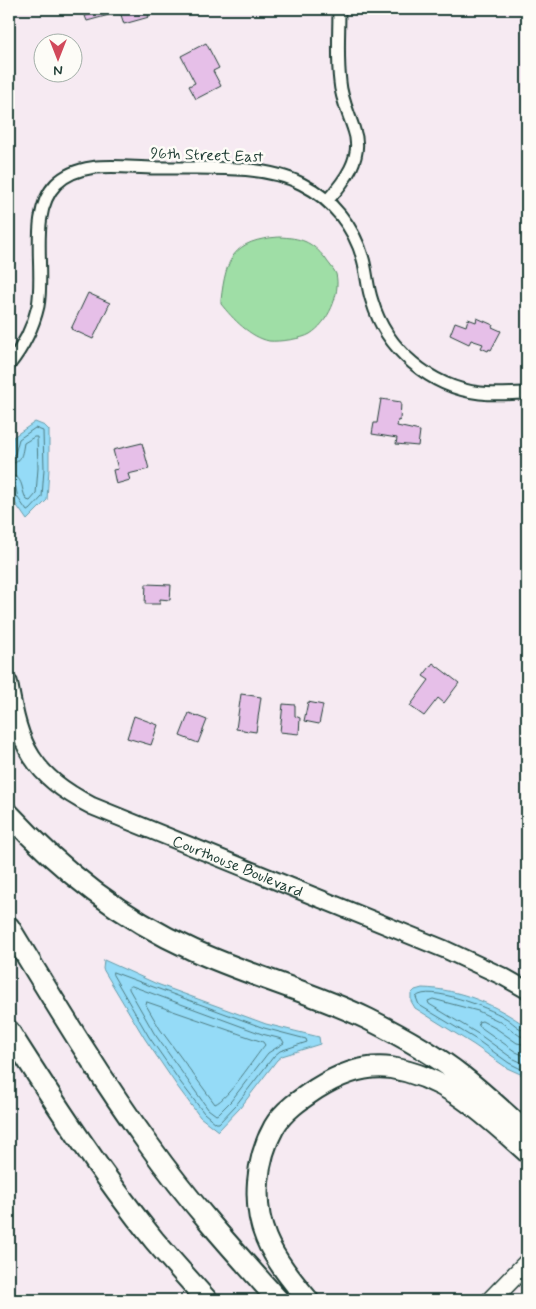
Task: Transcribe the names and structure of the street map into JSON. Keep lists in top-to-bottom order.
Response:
{
  "streets": {
    "street": ["96th Street East", "Courthouse Boulevard"]
  },
  "north": "bottom"
}
